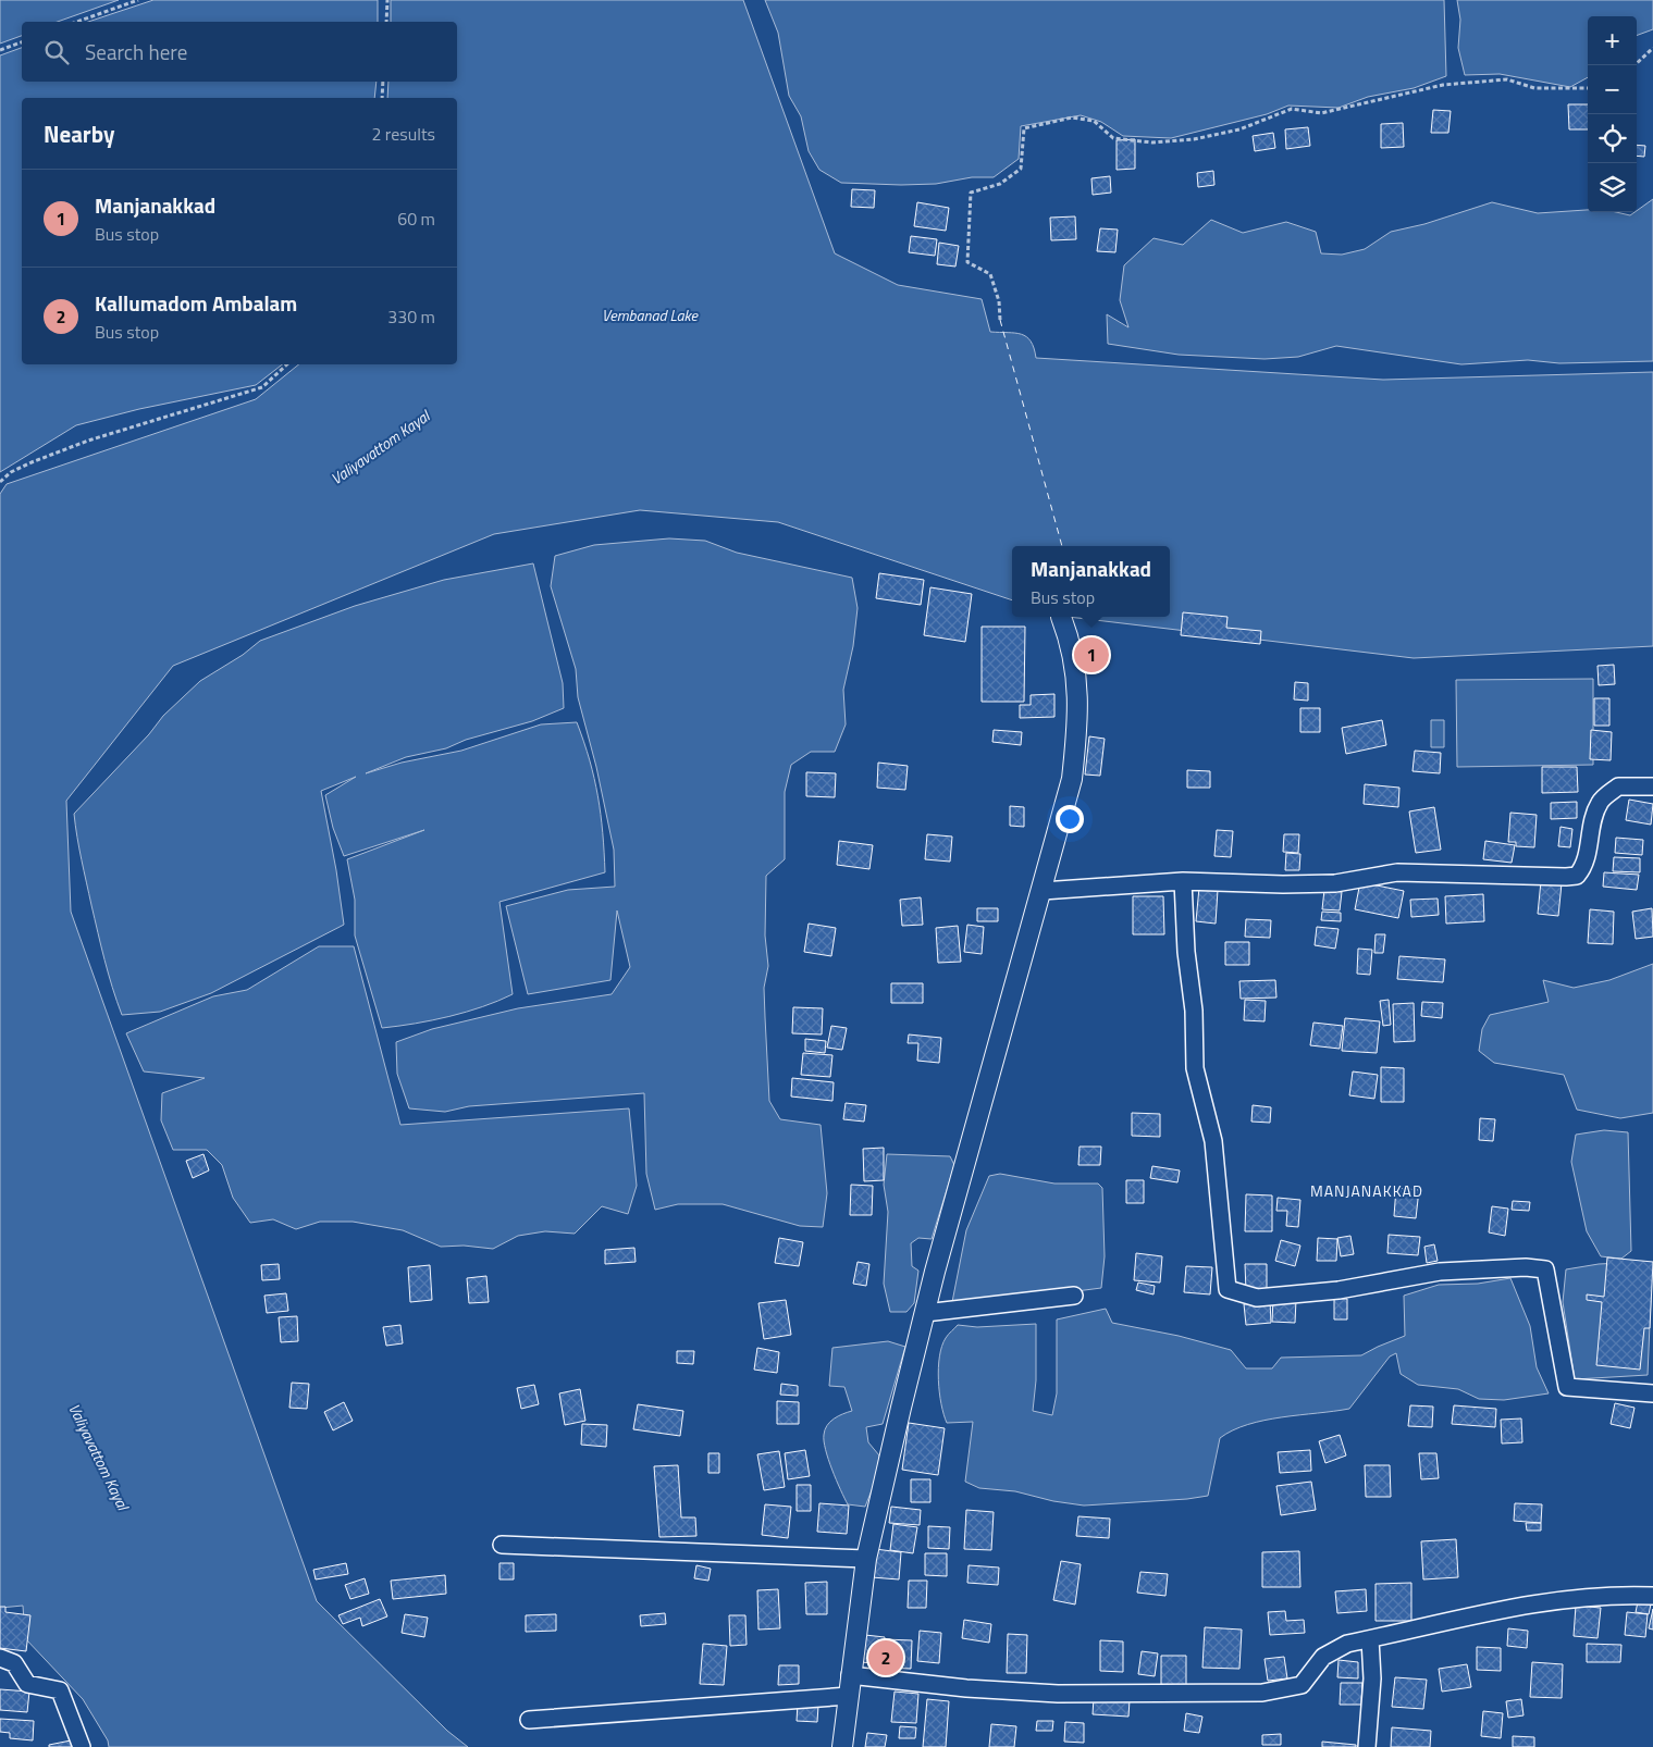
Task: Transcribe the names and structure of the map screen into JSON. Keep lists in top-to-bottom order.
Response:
{
  "districts": ["MANJANAKKAD"],
  "water": ["Vembanad Lake", "Valiyavattom Kayal"],
  "page": {
    "map_buttons": ["+", "−"],
    "search": "Search here",
    "heading": ["Nearby", "2 results"],
    "list": [
      {
        "mark": "1",
        "name": "Manjanakkad",
        "note": "Bus stop",
        "value": "60 m"
      },
      {
        "mark": "2",
        "name": "Kallumadom Ambalam",
        "note": "Bus stop",
        "value": "330 m"
      }
    ],
    "popup": ["Manjanakkad", "Bus stop"],
    "pins": ["1", "2"]
  }
}
